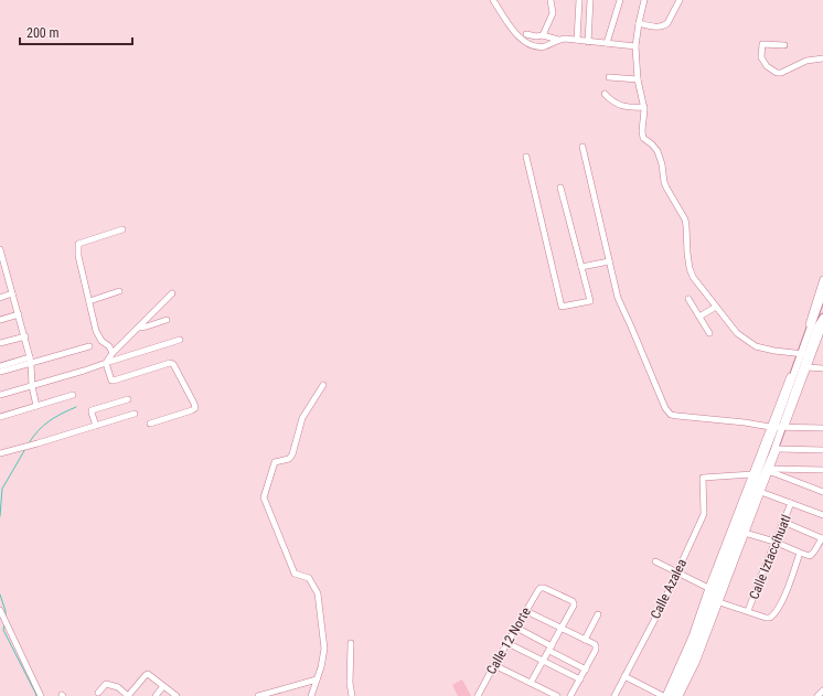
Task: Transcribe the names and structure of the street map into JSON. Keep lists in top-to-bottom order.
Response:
{
  "streets": {
    "street": ["Calle Iztaccíhuatl", "Calle Azalea", "Calle 12 Norte"]
  },
  "scale_bar": "200 m"
}
